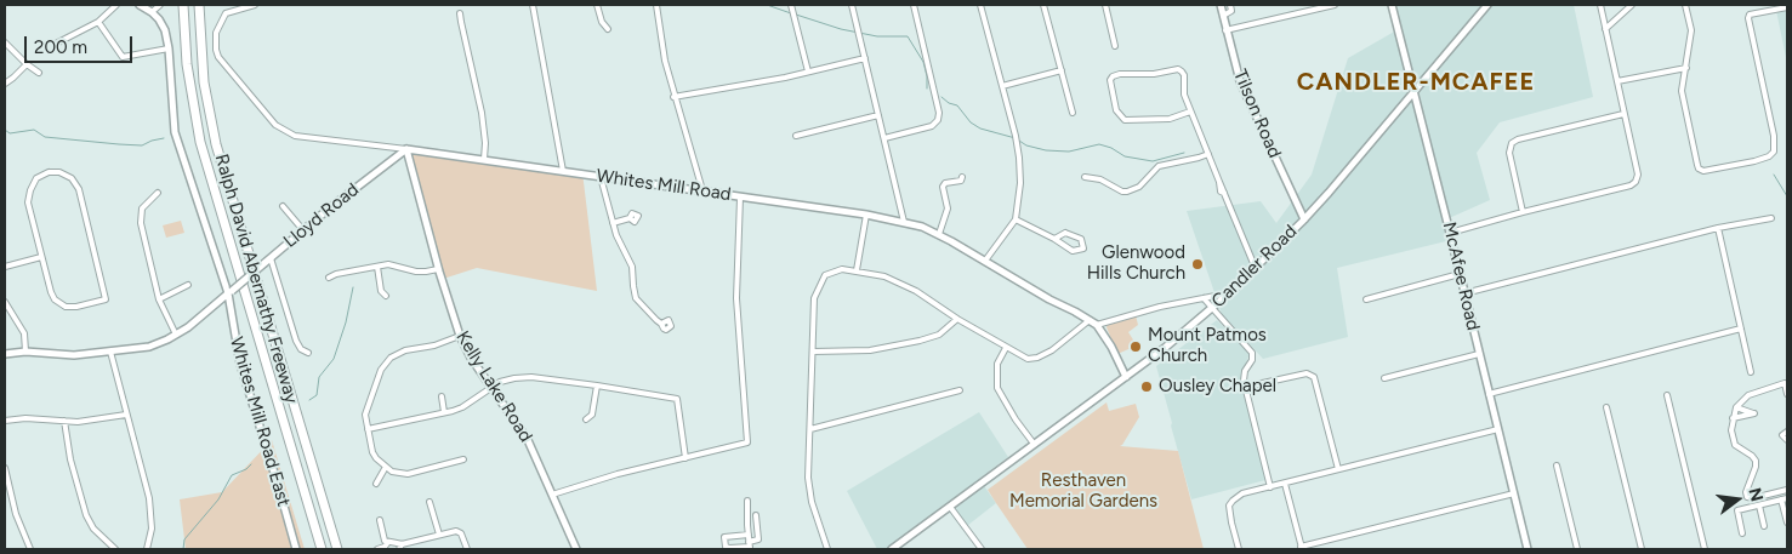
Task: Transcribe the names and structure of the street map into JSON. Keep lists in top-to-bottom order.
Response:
{
  "streets": {
    "highway": ["Ralph David Abernathy Freeway"],
    "street": [
      "Tilson Road",
      "Whites Mill Road",
      "Lloyd Road",
      "Candler Road",
      "McAfee Road",
      "Kelly Lake Road",
      "Whites Mill Road East"
    ]
  },
  "crossings": [
    ["Tilson Road", "Candler Road"],
    ["Whites Mill Road", "Lloyd Road"],
    ["Whites Mill Road", "Candler Road"],
    ["Whites Mill Road", "Kelly Lake Road"],
    ["Lloyd Road", "Kelly Lake Road"],
    ["Lloyd Road", "Whites Mill Road East"],
    ["Candler Road", "McAfee Road"]
  ],
  "districts": ["CANDLER-MCAFEE"],
  "parks": ["Resthaven Memorial Gardens"],
  "places": ["Glenwood Hills Church", "Mount Patmos Church", "Ousley Chapel"],
  "scale_bar": "200 m",
  "north": "right"
}
